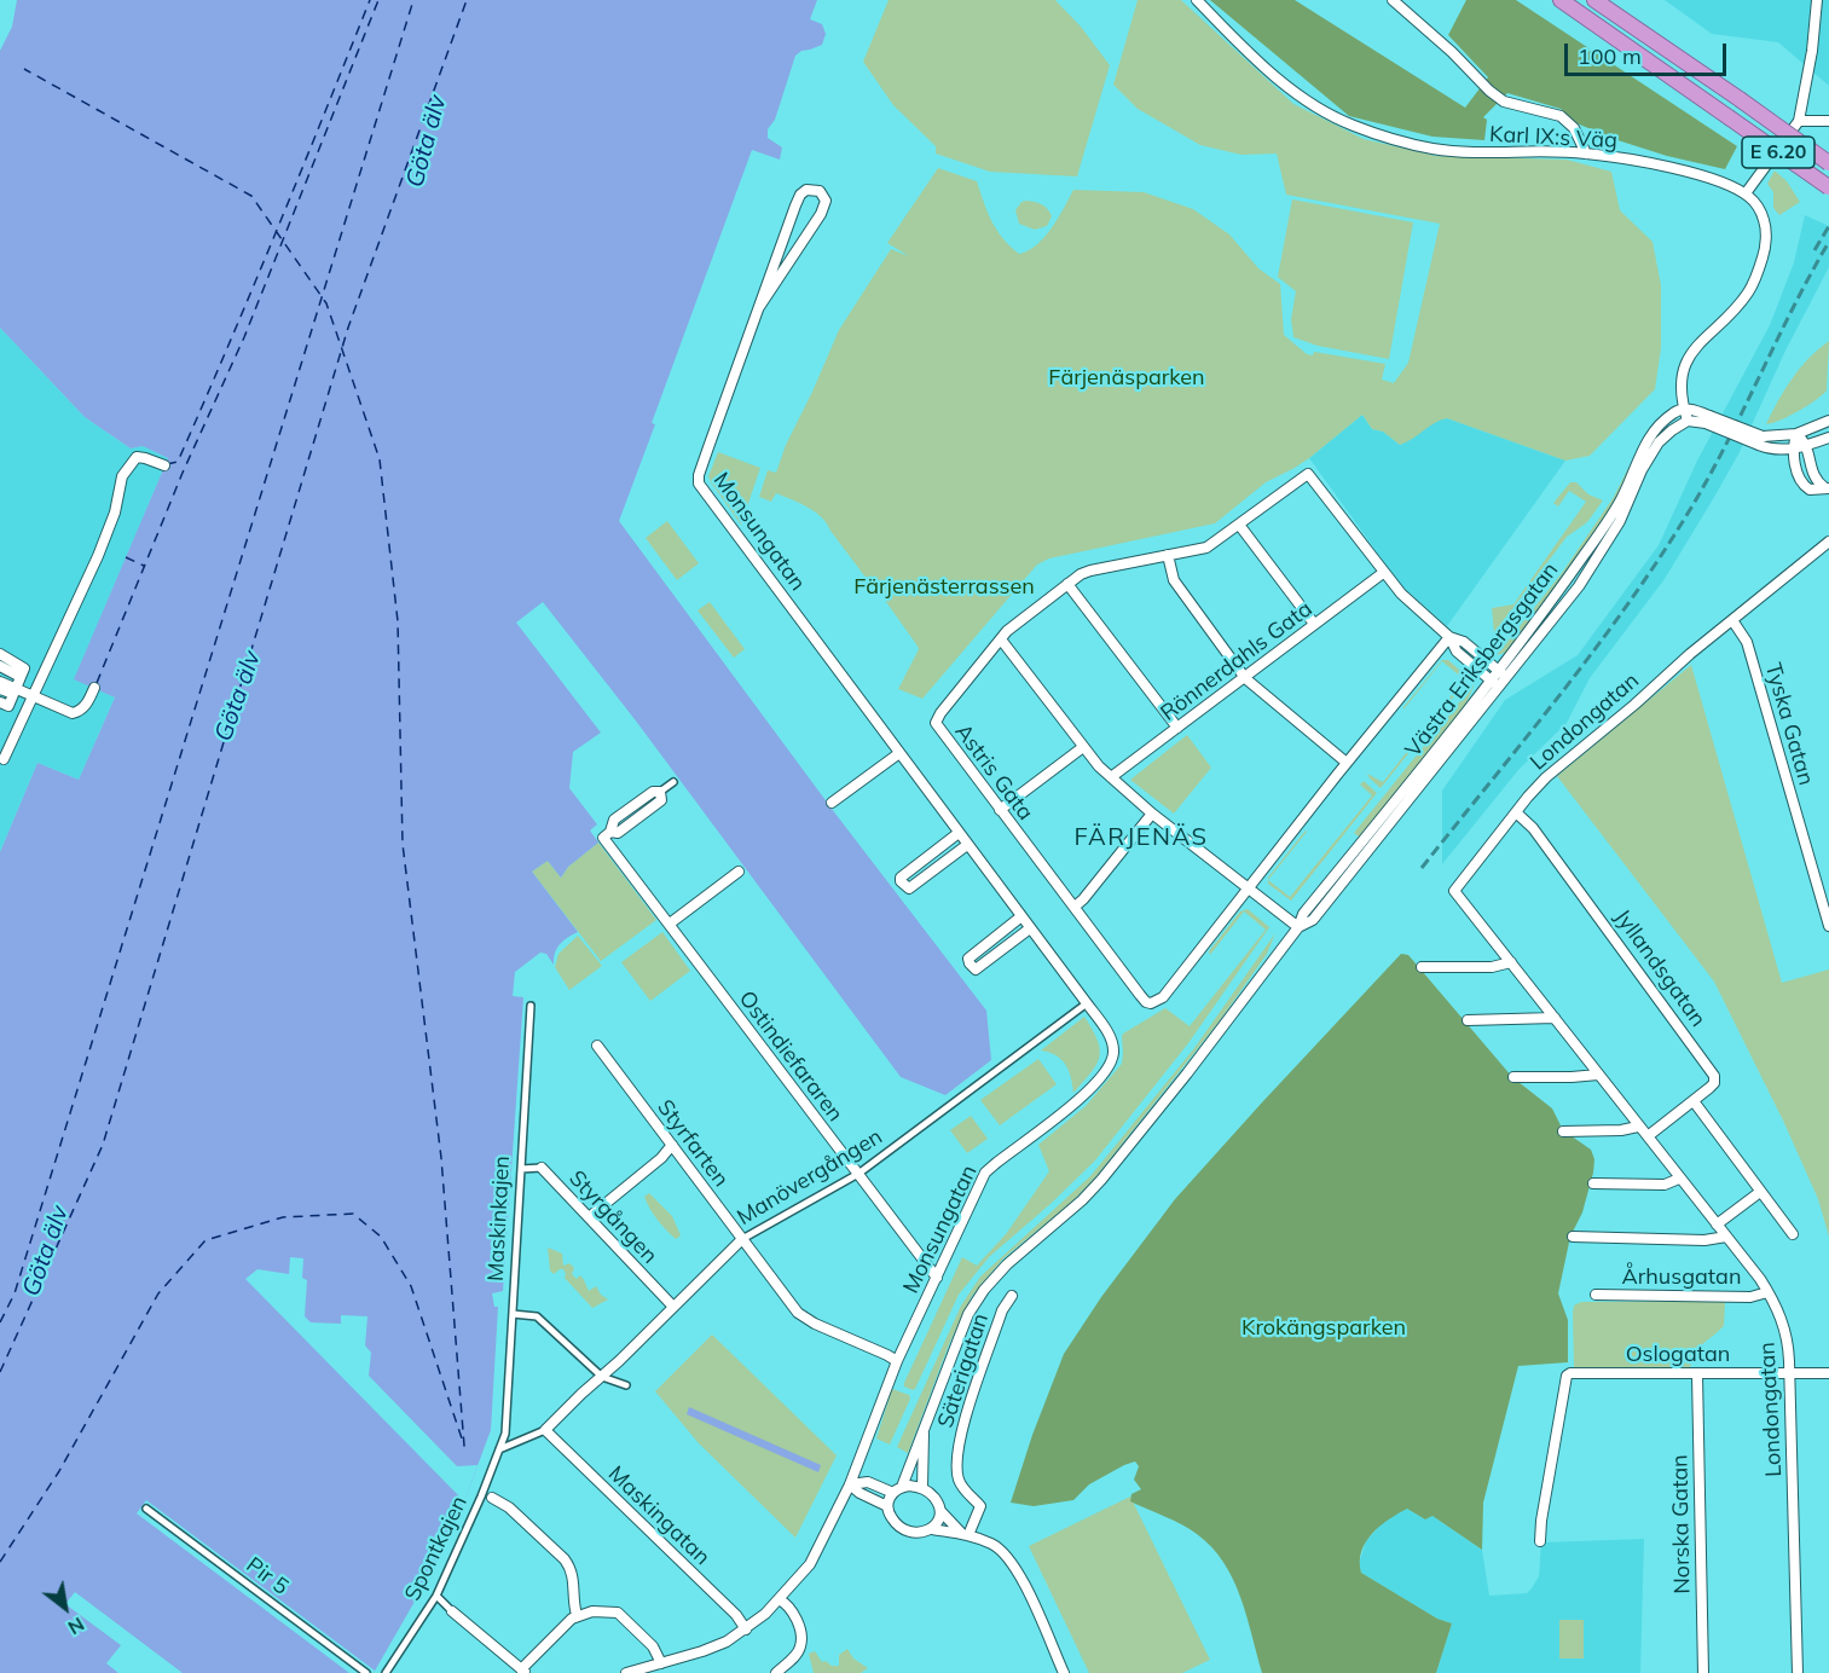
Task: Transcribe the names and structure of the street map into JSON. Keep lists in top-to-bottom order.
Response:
{
  "streets": {
    "highway": ["E 6.20"],
    "street": [
      "Karl IX:s Väg",
      "Monsungatan",
      "Västra Eriksbergsgatan",
      "Rönnerdahls Gata",
      "Londongatan",
      "Tyska Gatan",
      "Astris Gata",
      "Jyllandsgatan",
      "Ostindiefararen",
      "Styrfarten",
      "Manövergången",
      "Styrgången",
      "Maskinkajen",
      "Århusgatan",
      "Oslogatan",
      "Säterigatan",
      "Maskingatan",
      "Norska Gatan",
      "Spontkajen",
      "Pir 5"
    ]
  },
  "crossings": [
    ["Monsungatan", "Ostindiefararen"],
    ["Monsungatan", "Styrfarten"],
    ["Monsungatan", "Manövergången"],
    ["Monsungatan", "Maskingatan"],
    ["Västra Eriksbergsgatan", "Astris Gata"],
    ["Rönnerdahls Gata", "Astris Gata"],
    ["Londongatan", "Tyska Gatan"],
    ["Londongatan", "Jyllandsgatan"],
    ["Londongatan", "Århusgatan"],
    ["Londongatan", "Oslogatan"],
    ["Ostindiefararen", "Manövergången"],
    ["Styrfarten", "Manövergången"],
    ["Manövergången", "Styrgången"],
    ["Manövergången", "Maskingatan"],
    ["Manövergången", "Spontkajen"],
    ["Styrgången", "Maskinkajen"],
    ["Maskinkajen", "Spontkajen"],
    ["Oslogatan", "Norska Gatan"]
  ],
  "districts": ["FÄRJENÄS"],
  "water": ["Göta älv"],
  "parks": ["Färjenäsparken", "Färjenästerrassen", "Krokängsparken"],
  "scale_bar": "100 m",
  "north": "bottom right"
}
